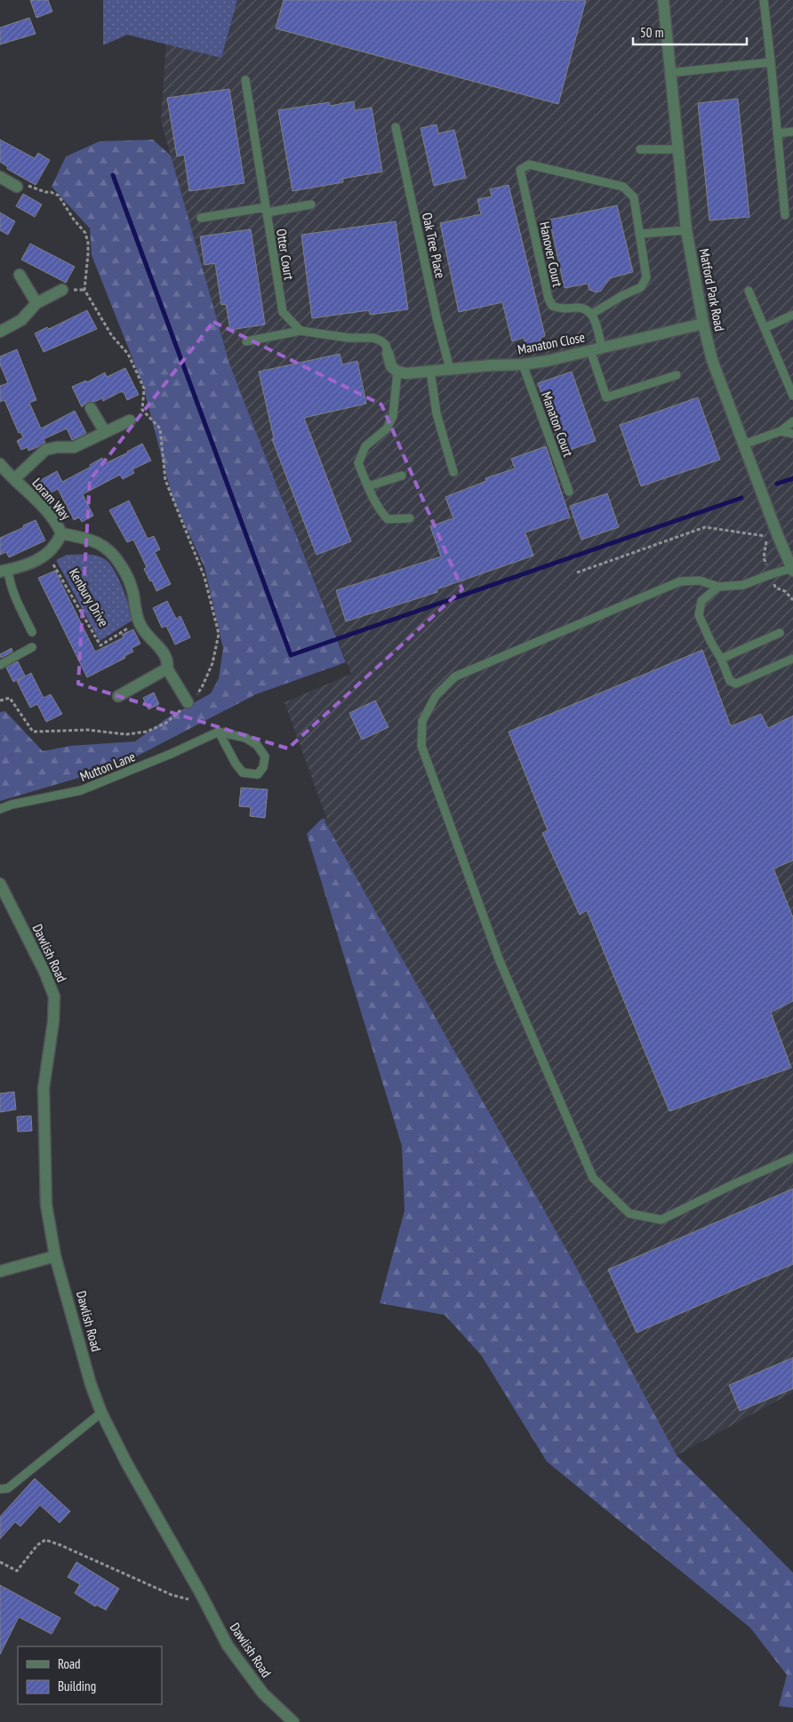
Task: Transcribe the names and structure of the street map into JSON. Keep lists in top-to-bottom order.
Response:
{
  "streets": {
    "street": [
      "Matford Park Road",
      "Manaton Close",
      "Loram Way",
      "Dawlish Road"
    ],
    "lane": [
      "Oak Tree Place",
      "Otter Court",
      "Hanover Court",
      "Manaton Court",
      "Mutton Lane"
    ],
    "path": ["Kenbury Drive"]
  },
  "crossings": [
    ["Oak Tree Place", "Manaton Close"],
    ["Matford Park Road", "Manaton Close"],
    ["Manaton Close", "Manaton Court"],
    ["Loram Way", "Kenbury Drive"]
  ],
  "legend": ["Road", "Building"],
  "scale_bar": "50 m"
}
